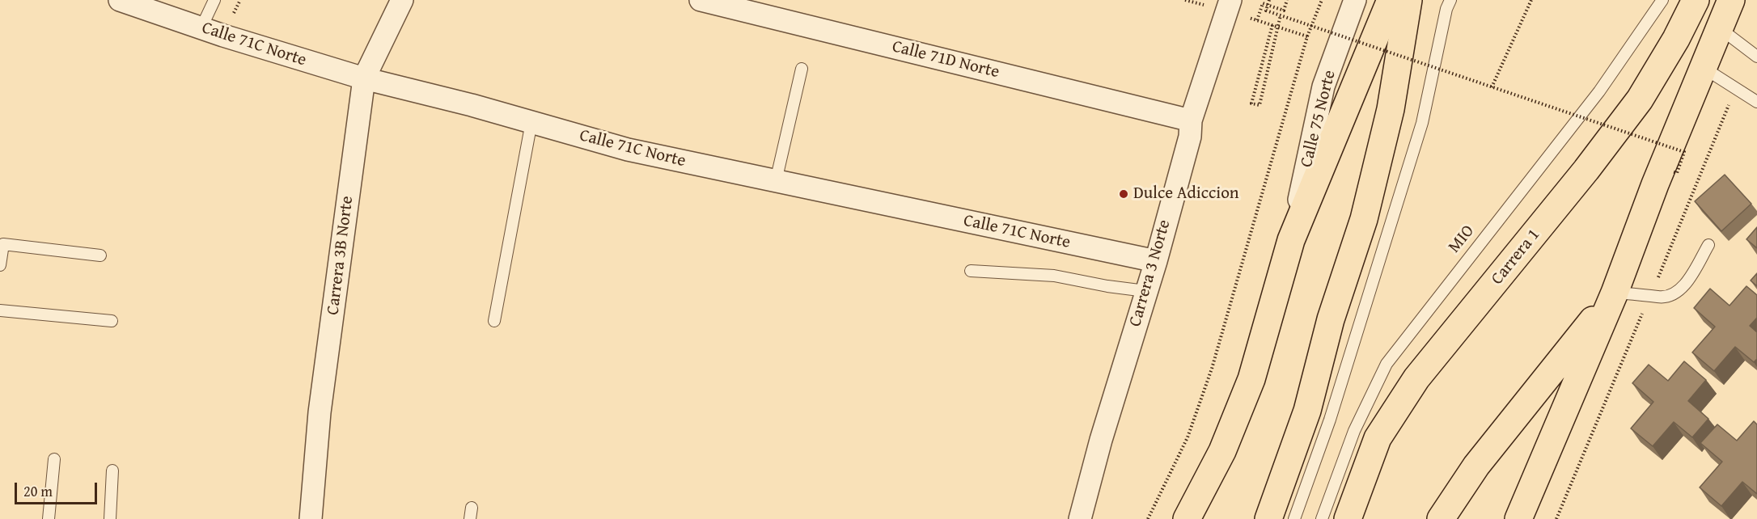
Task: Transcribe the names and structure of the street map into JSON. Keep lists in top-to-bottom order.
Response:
{
  "streets": {
    "main road": ["Carrera 1"],
    "street": [
      "Calle 71C Norte",
      "Calle 71D Norte",
      "Calle 75 Norte",
      "Carrera 3B Norte",
      "Carrera 3 Norte"
    ],
    "lane": ["MIO"]
  },
  "crossings": [
    ["Calle 71C Norte", "Carrera 3B Norte"],
    ["Calle 71C Norte", "Carrera 3 Norte"],
    ["Calle 71D Norte", "Carrera 3 Norte"],
    ["MIO", "Carrera 1"]
  ],
  "places": ["Dulce Adiccion"],
  "scale_bar": "20 m"
}
